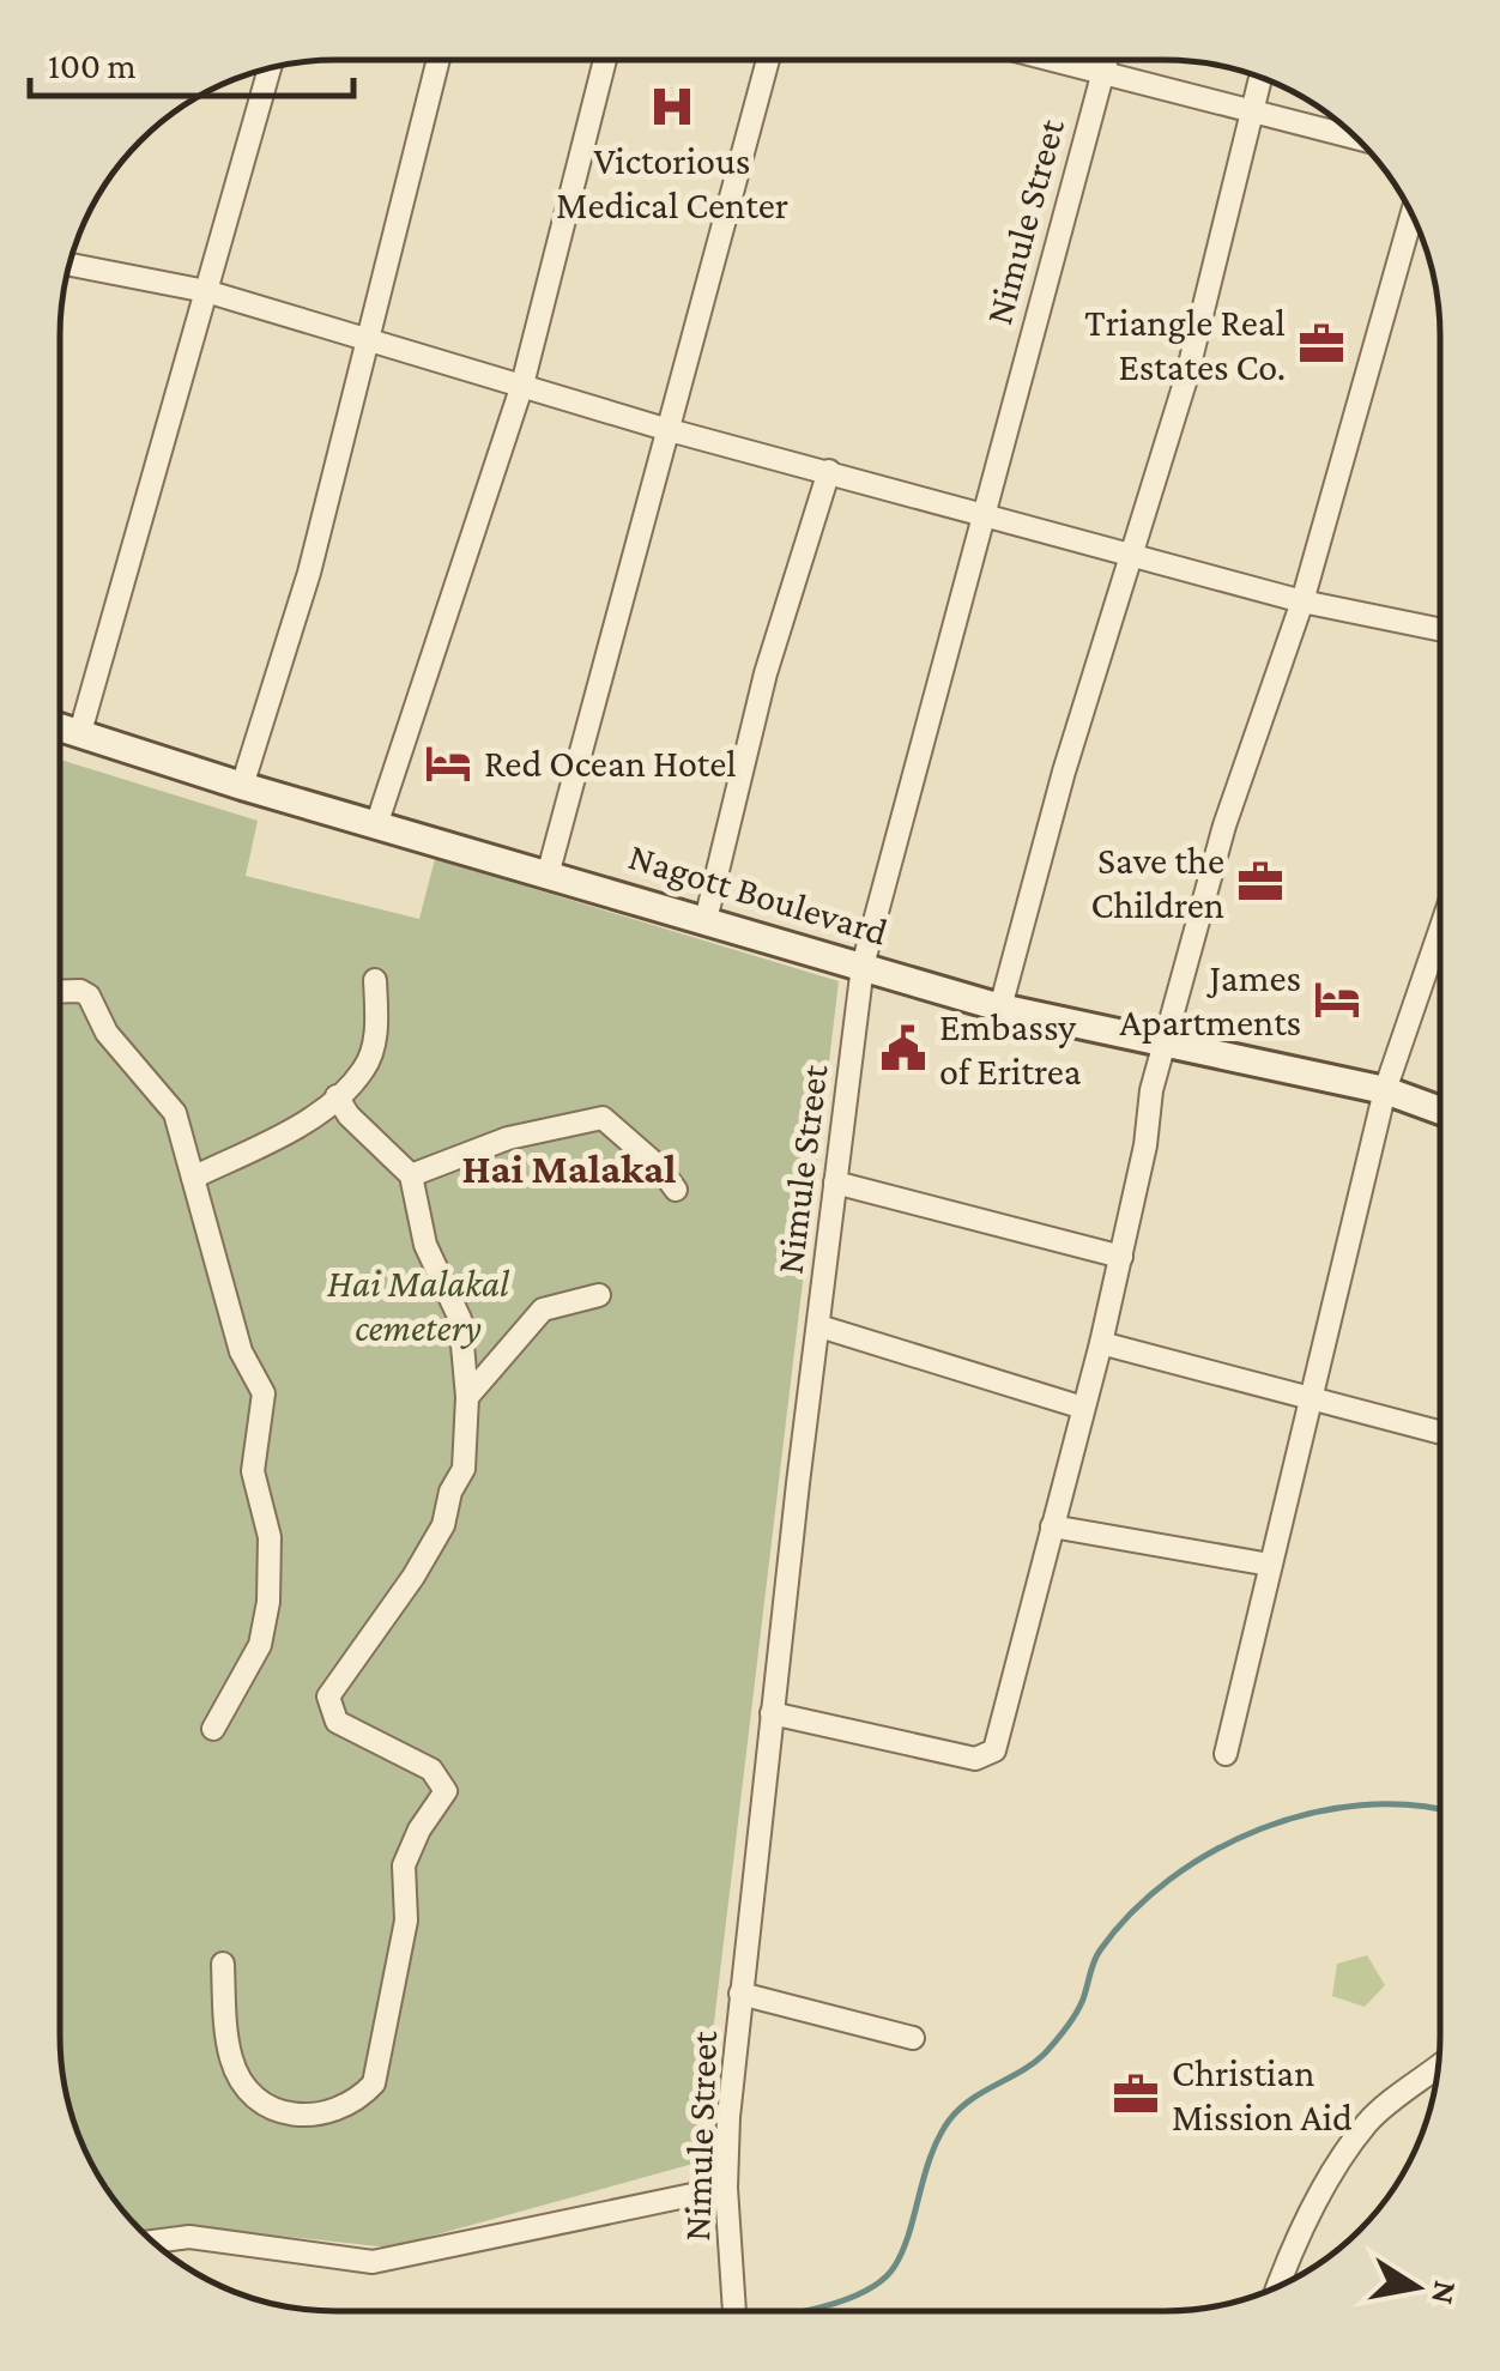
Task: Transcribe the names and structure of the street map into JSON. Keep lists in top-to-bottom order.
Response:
{
  "streets": {
    "street": ["Nimule Street", "Nagott Boulevard"]
  },
  "crossings": [
    ["Nimule Street", "Nagott Boulevard"]
  ],
  "districts": ["Hai Malakal"],
  "parks": ["Hai Malakal cemetery"],
  "places": {
    "hospital": ["Victorious Medical Center"],
    "office": ["Triangle Real Estates Co.", "Save the Children", "Christian Mission Aid"],
    "hotel": ["Red Ocean Hotel", "James Apartments"],
    "public building": ["Embassy of Eritrea"]
  },
  "scale_bar": "100 m",
  "north": "right"
}
